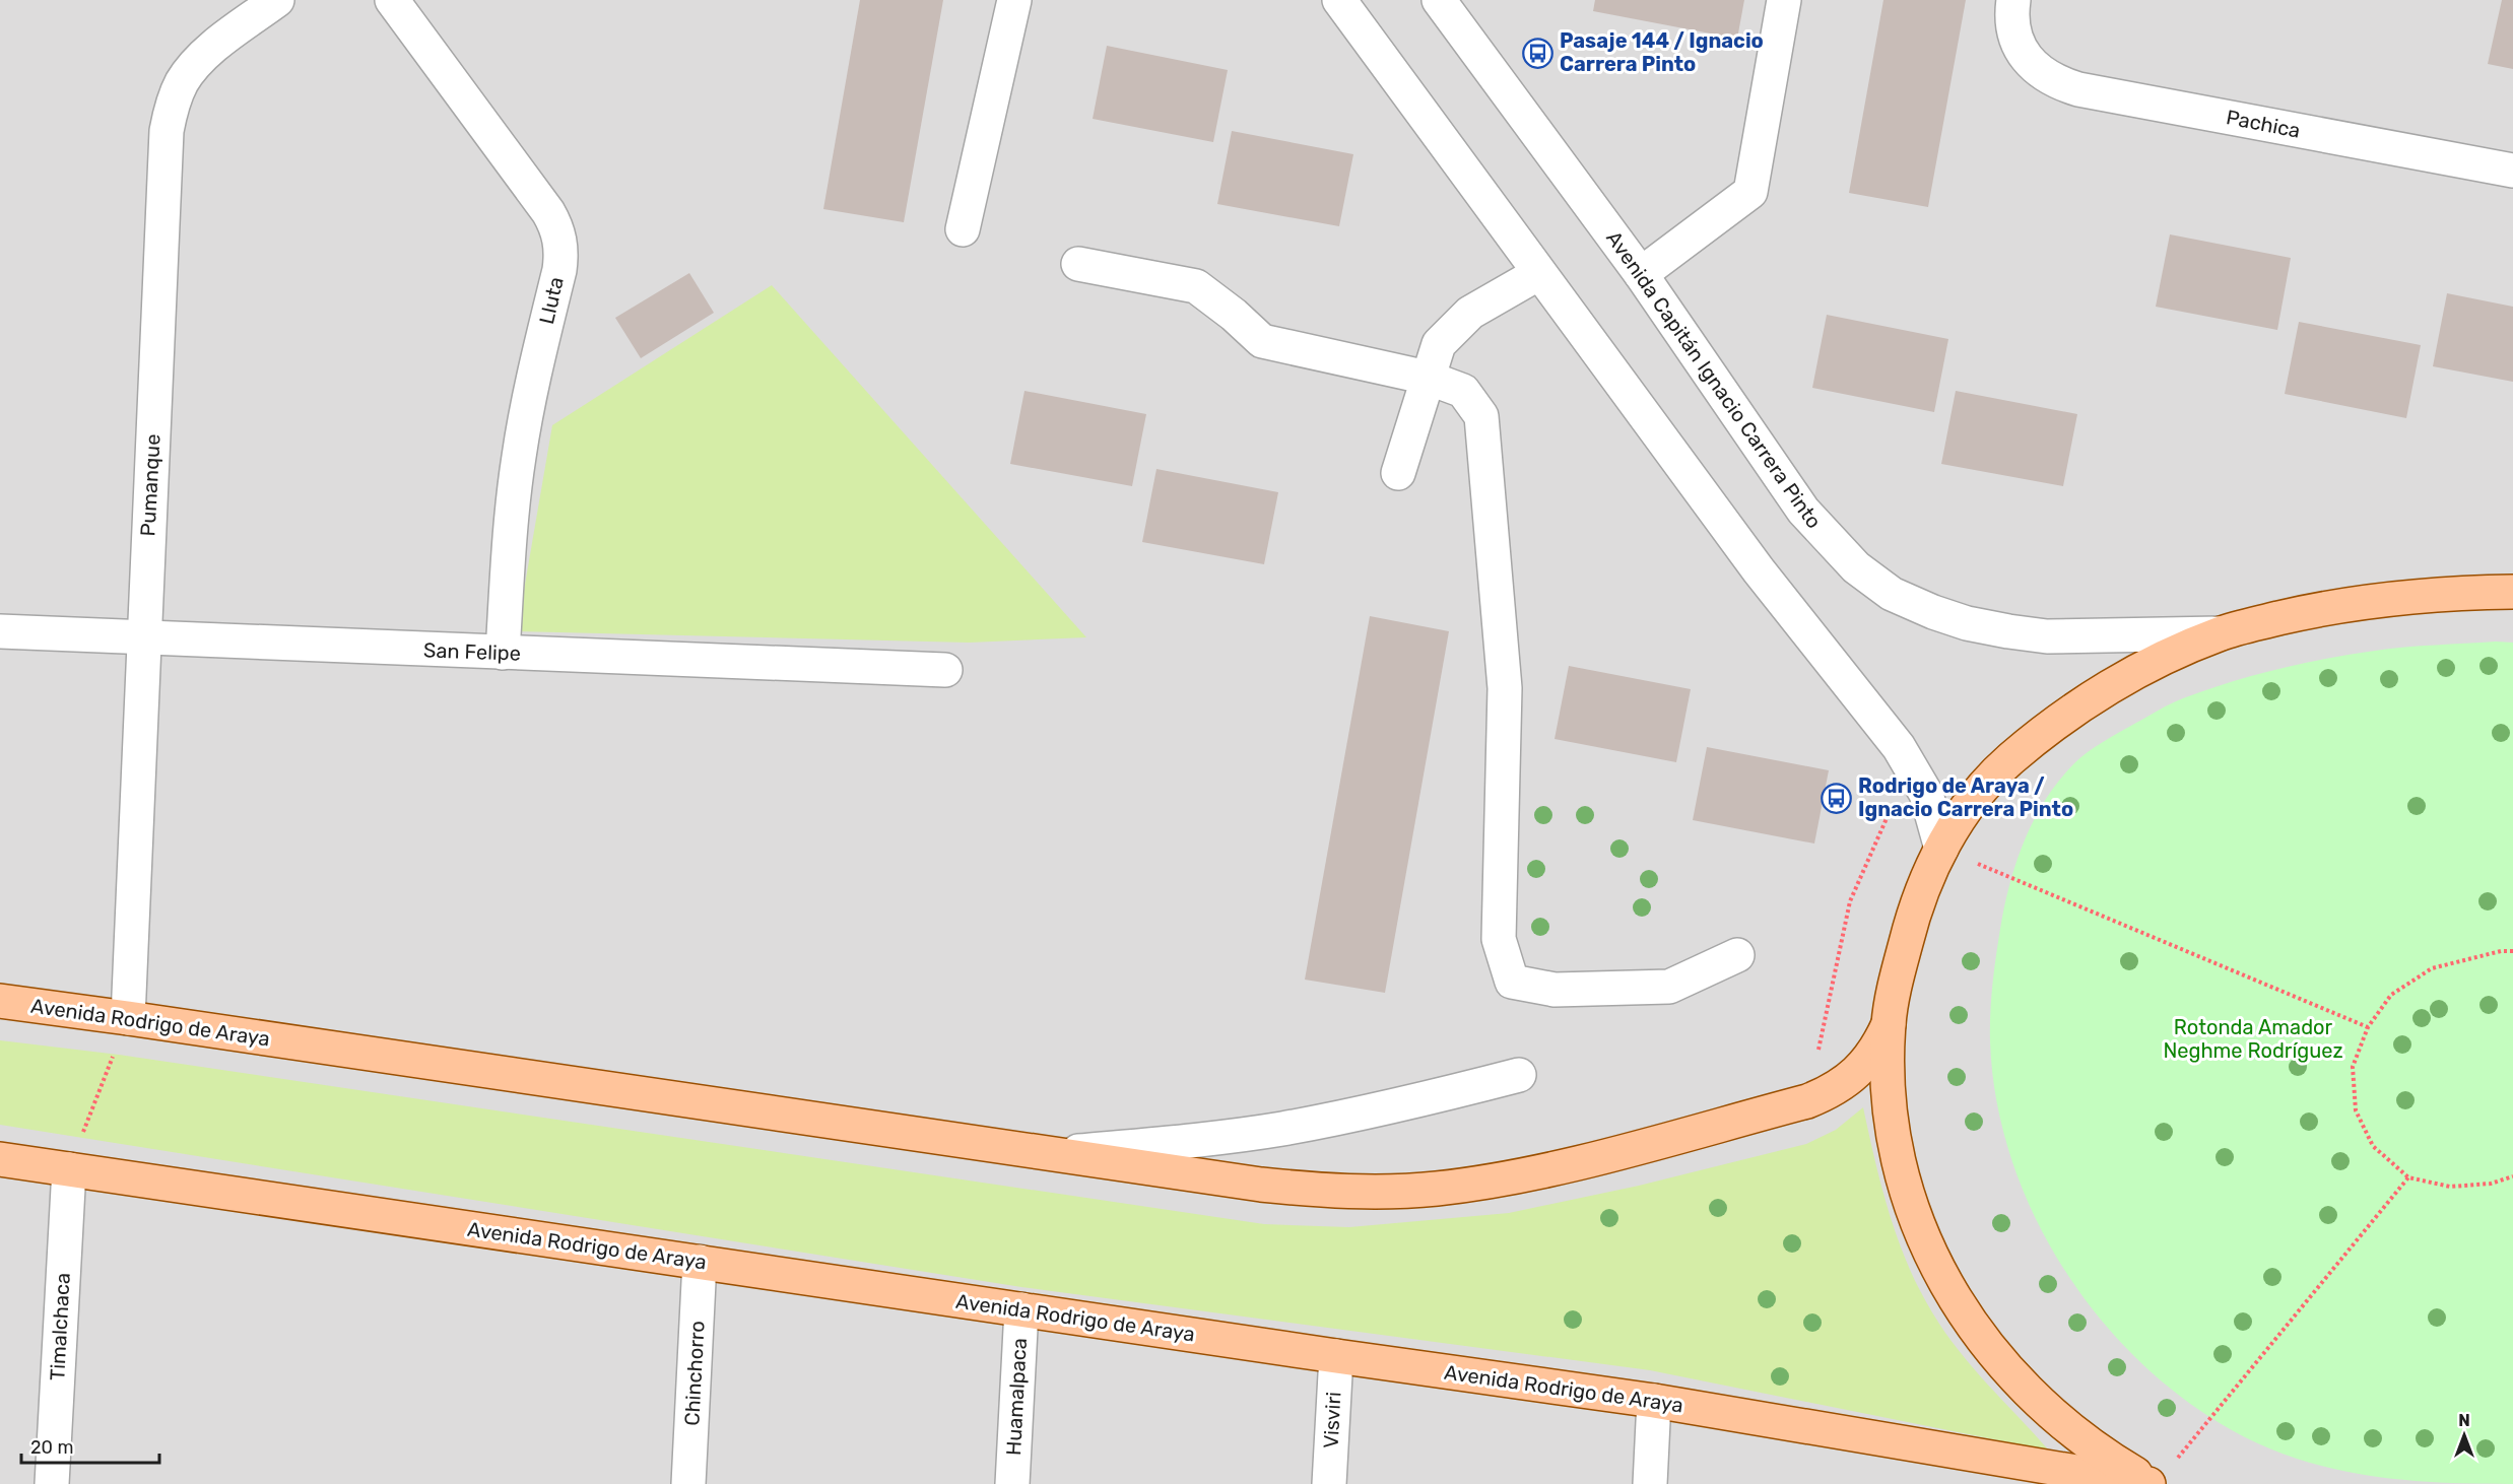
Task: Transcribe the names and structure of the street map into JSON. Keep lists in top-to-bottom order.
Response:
{
  "streets": {
    "main road": ["Avenida Rodrigo de Araya"],
    "street": [
      "Pachica",
      "Lluta",
      "Avenida Capitán Ignacio Carrera Pinto",
      "Pumanque",
      "San Felipe",
      "Timalchaca",
      "Chinchorro",
      "Huamalpaca",
      "Visviri"
    ]
  },
  "crossings": [
    ["Lluta", "San Felipe"],
    ["Pumanque", "San Felipe"],
    ["Pumanque", "Avenida Rodrigo de Araya"],
    ["Avenida Rodrigo de Araya", "Timalchaca"],
    ["Avenida Rodrigo de Araya", "Chinchorro"],
    ["Avenida Rodrigo de Araya", "Huamalpaca"],
    ["Avenida Rodrigo de Araya", "Visviri"]
  ],
  "parks": ["Rotonda Amador Neghme Rodríguez"],
  "places": {
    "bus stop": ["Pasaje 144 / Ignacio Carrera Pinto", "Rodrigo de Araya / Ignacio Carrera Pinto"]
  },
  "scale_bar": "20 m",
  "north": "top"
}
